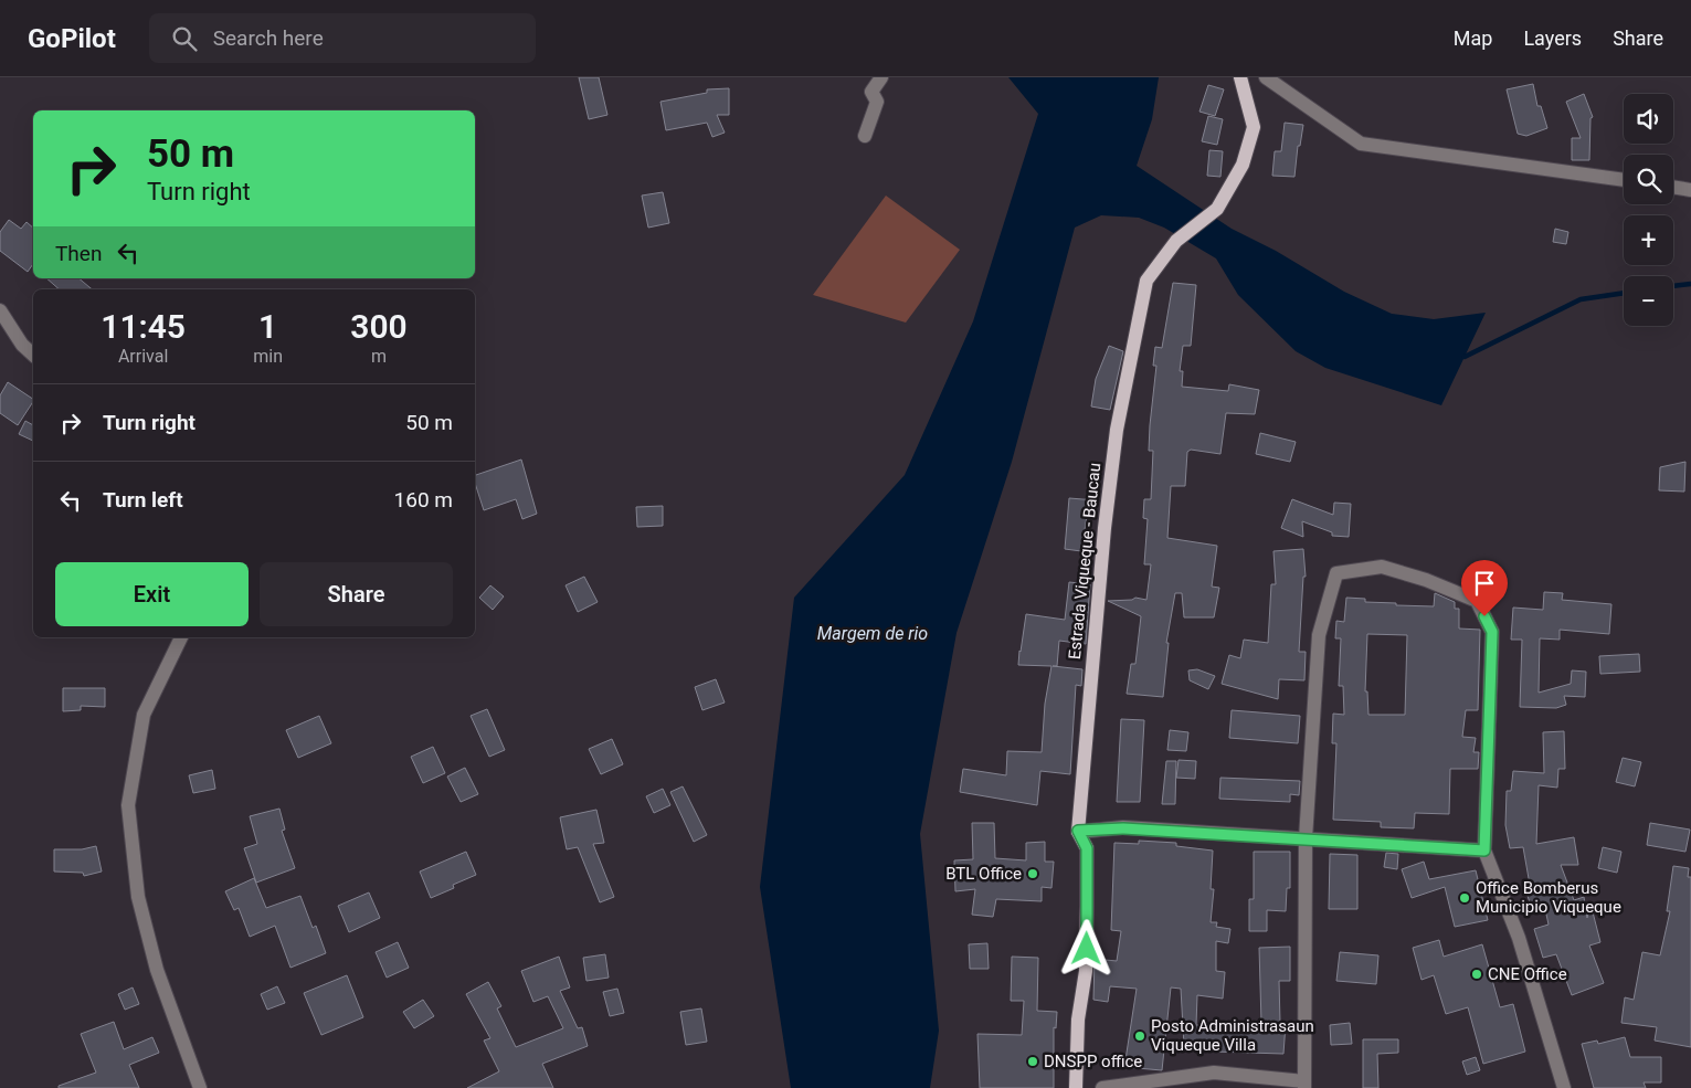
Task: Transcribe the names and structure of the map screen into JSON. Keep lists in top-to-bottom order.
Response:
{
  "streets": {
    "main road": ["Estrada Viqueque - Baucau"]
  },
  "water": ["Margem de rio"],
  "places": [
    "BTL Office",
    "Office Bomberus Municipio Viqueque",
    "CNE Office",
    "Posto Administrasaun Viqueque Villa",
    "DNSPP office"
  ],
  "page": {
    "header": "GoPilot",
    "search": "Search here",
    "nav": ["Map", "Layers", "Share"],
    "map_buttons": ["+", "−"],
    "turn": ["50 m", "Turn right"],
    "then": "Then",
    "eta": [
      "11:45",
      "Arrival",
      "1",
      "min",
      "300",
      "m"
    ],
    "list": [
      {
        "name": "Turn right",
        "value": "50 m"
      },
      {
        "name": "Turn left",
        "value": "160 m"
      }
    ],
    "buttons": ["Exit", "Share"]
  }
}
